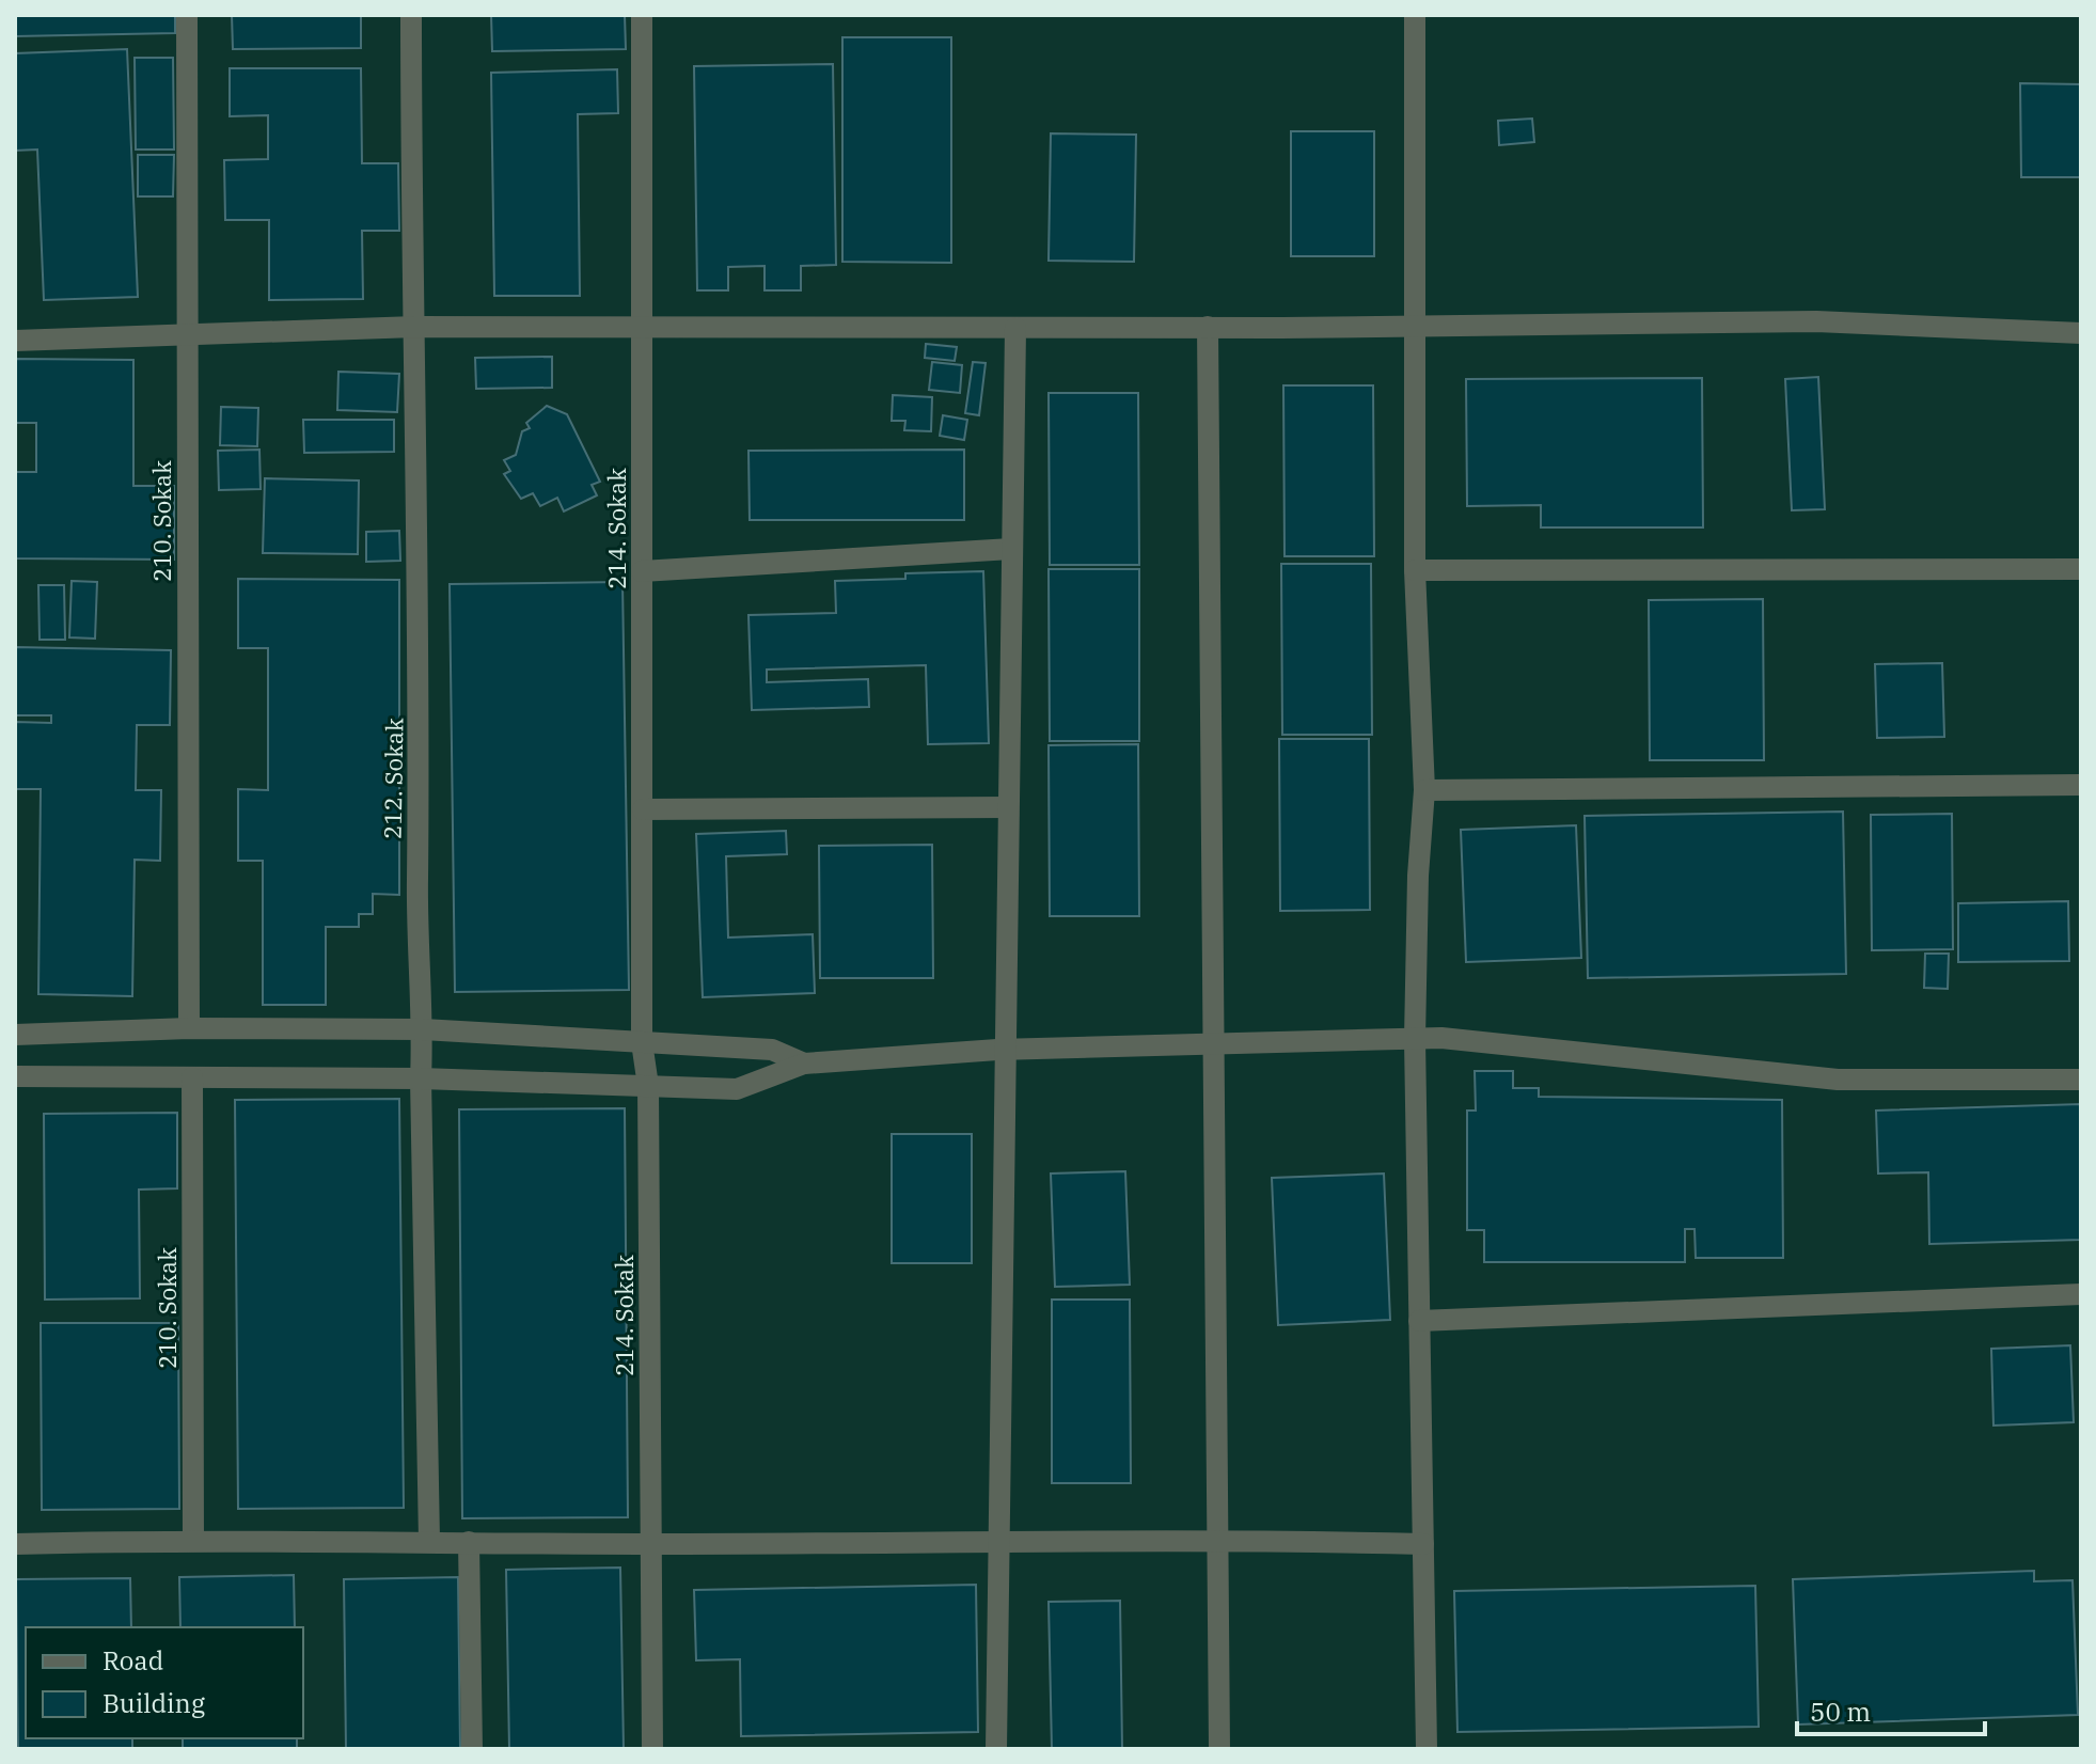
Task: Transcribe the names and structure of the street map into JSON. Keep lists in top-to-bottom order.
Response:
{
  "streets": {
    "street": ["210. Sokak", "214. Sokak", "212. Sokak"]
  },
  "legend": ["Road", "Building"],
  "scale_bar": "50 m"
}
